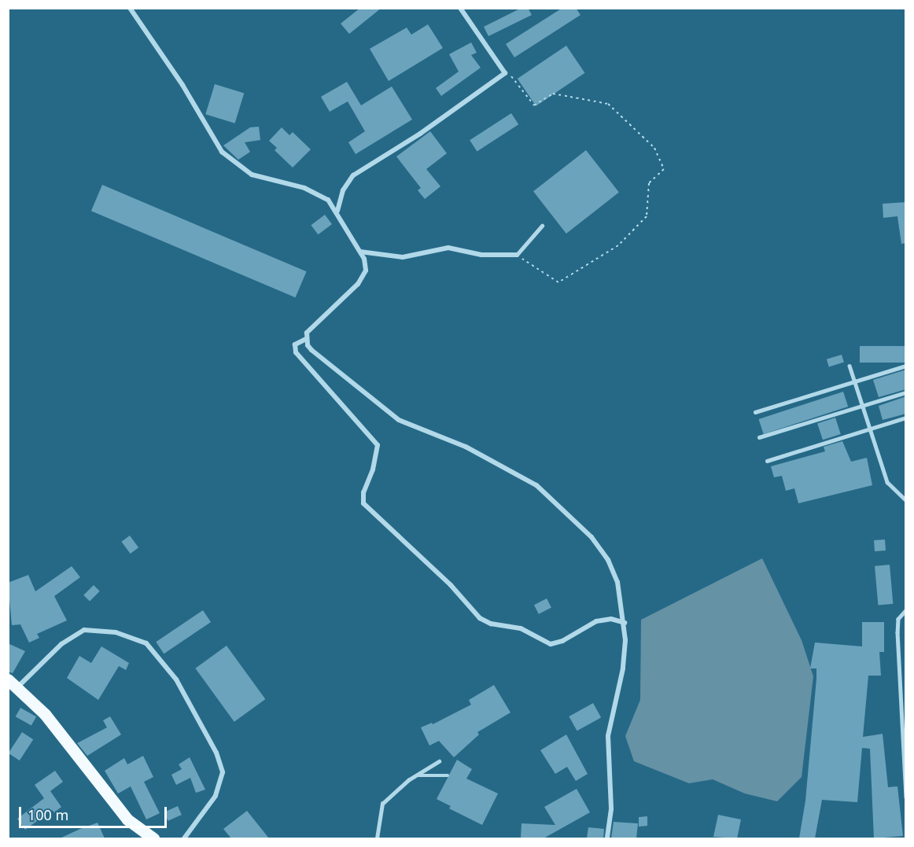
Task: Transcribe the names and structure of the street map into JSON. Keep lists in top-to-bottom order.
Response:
{
  "scale_bar": "100 m"
}
